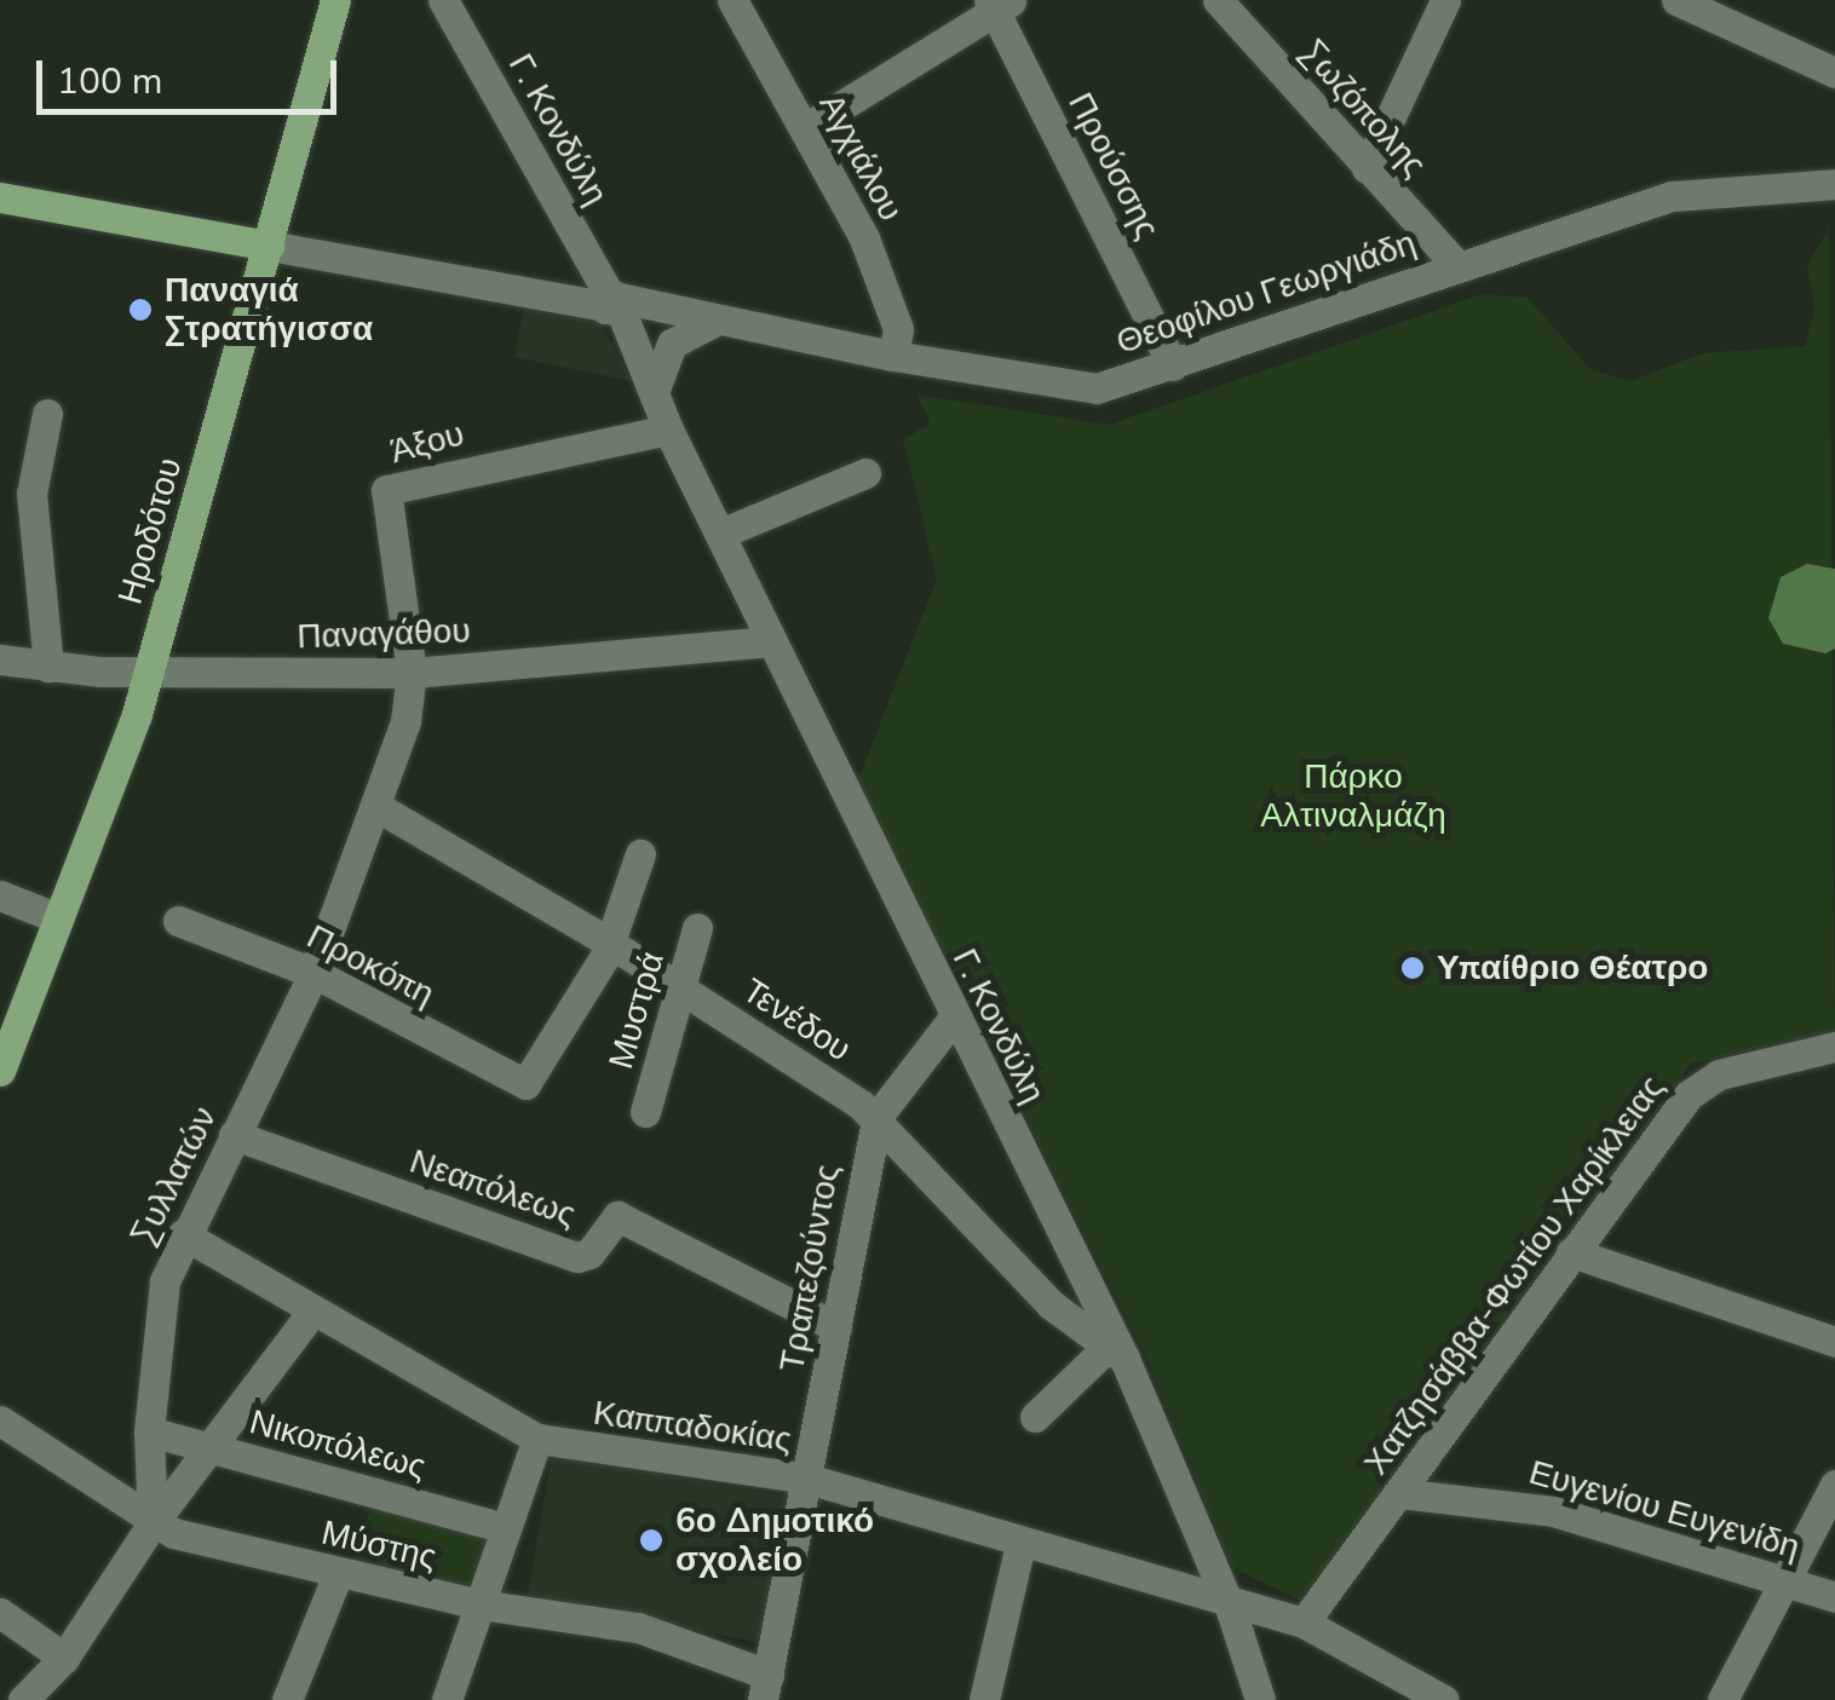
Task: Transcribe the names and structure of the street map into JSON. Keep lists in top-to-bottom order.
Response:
{
  "streets": {
    "main road": ["Ηροδότου"],
    "street": [
      "Σωζόπολης",
      "Γ. Κονδύλη",
      "Αγχιάλου",
      "Προύσσης",
      "Θεοφίλου Γεωργιάδη",
      "Άξου",
      "Παναγάθου",
      "Προκόπη",
      "Μυστρά",
      "Τενέδου",
      "Συλλατών",
      "Νεαπόλεως",
      "Τραπεζούντος",
      "Χατζησάββα-Φωτίου Χαρίκλειας",
      "Καππαδοκίας",
      "Νικοπόλεως",
      "Ευγενίου Ευγενίδη",
      "Μύστης"
    ]
  },
  "crossings": [
    ["Σωζόπολης", "Θεοφίλου Γεωργιάδη"],
    ["Γ. Κονδύλη", "Θεοφίλου Γεωργιάδη"],
    ["Γ. Κονδύλη", "Άξου"],
    ["Γ. Κονδύλη", "Παναγάθου"],
    ["Γ. Κονδύλη", "Τενέδου"],
    ["Γ. Κονδύλη", "Τραπεζούντος"],
    ["Γ. Κονδύλη", "Καππαδοκίας"],
    ["Αγχιάλου", "Θεοφίλου Γεωργιάδη"],
    ["Προύσσης", "Θεοφίλου Γεωργιάδη"],
    ["Θεοφίλου Γεωργιάδη", "Ηροδότου"],
    ["Άξου", "Παναγάθου"],
    ["Άξου", "Συλλατών"],
    ["Ηροδότου", "Παναγάθου"],
    ["Παναγάθου", "Συλλατών"],
    ["Προκόπη", "Τενέδου"],
    ["Προκόπη", "Συλλατών"],
    ["Μυστρά", "Τενέδου"],
    ["Τενέδου", "Συλλατών"],
    ["Τενέδου", "Τραπεζούντος"],
    ["Συλλατών", "Νεαπόλεως"],
    ["Συλλατών", "Καππαδοκίας"],
    ["Συλλατών", "Νικοπόλεως"],
    ["Συλλατών", "Μύστης"],
    ["Νεαπόλεως", "Τραπεζούντος"],
    ["Τραπεζούντος", "Καππαδοκίας"],
    ["Τραπεζούντος", "Μύστης"],
    ["Χατζησάββα-Φωτίου Χαρίκλειας", "Καππαδοκίας"],
    ["Χατζησάββα-Φωτίου Χαρίκλειας", "Ευγενίου Ευγενίδη"]
  ],
  "parks": ["Πάρκο Αλτιναλμάζη"],
  "places": ["Παναγιά Στρατήγισσα", "Υπαίθριο Θέατρο", "6ο Δημοτικό σχολείο"],
  "scale_bar": "100 m"
}
